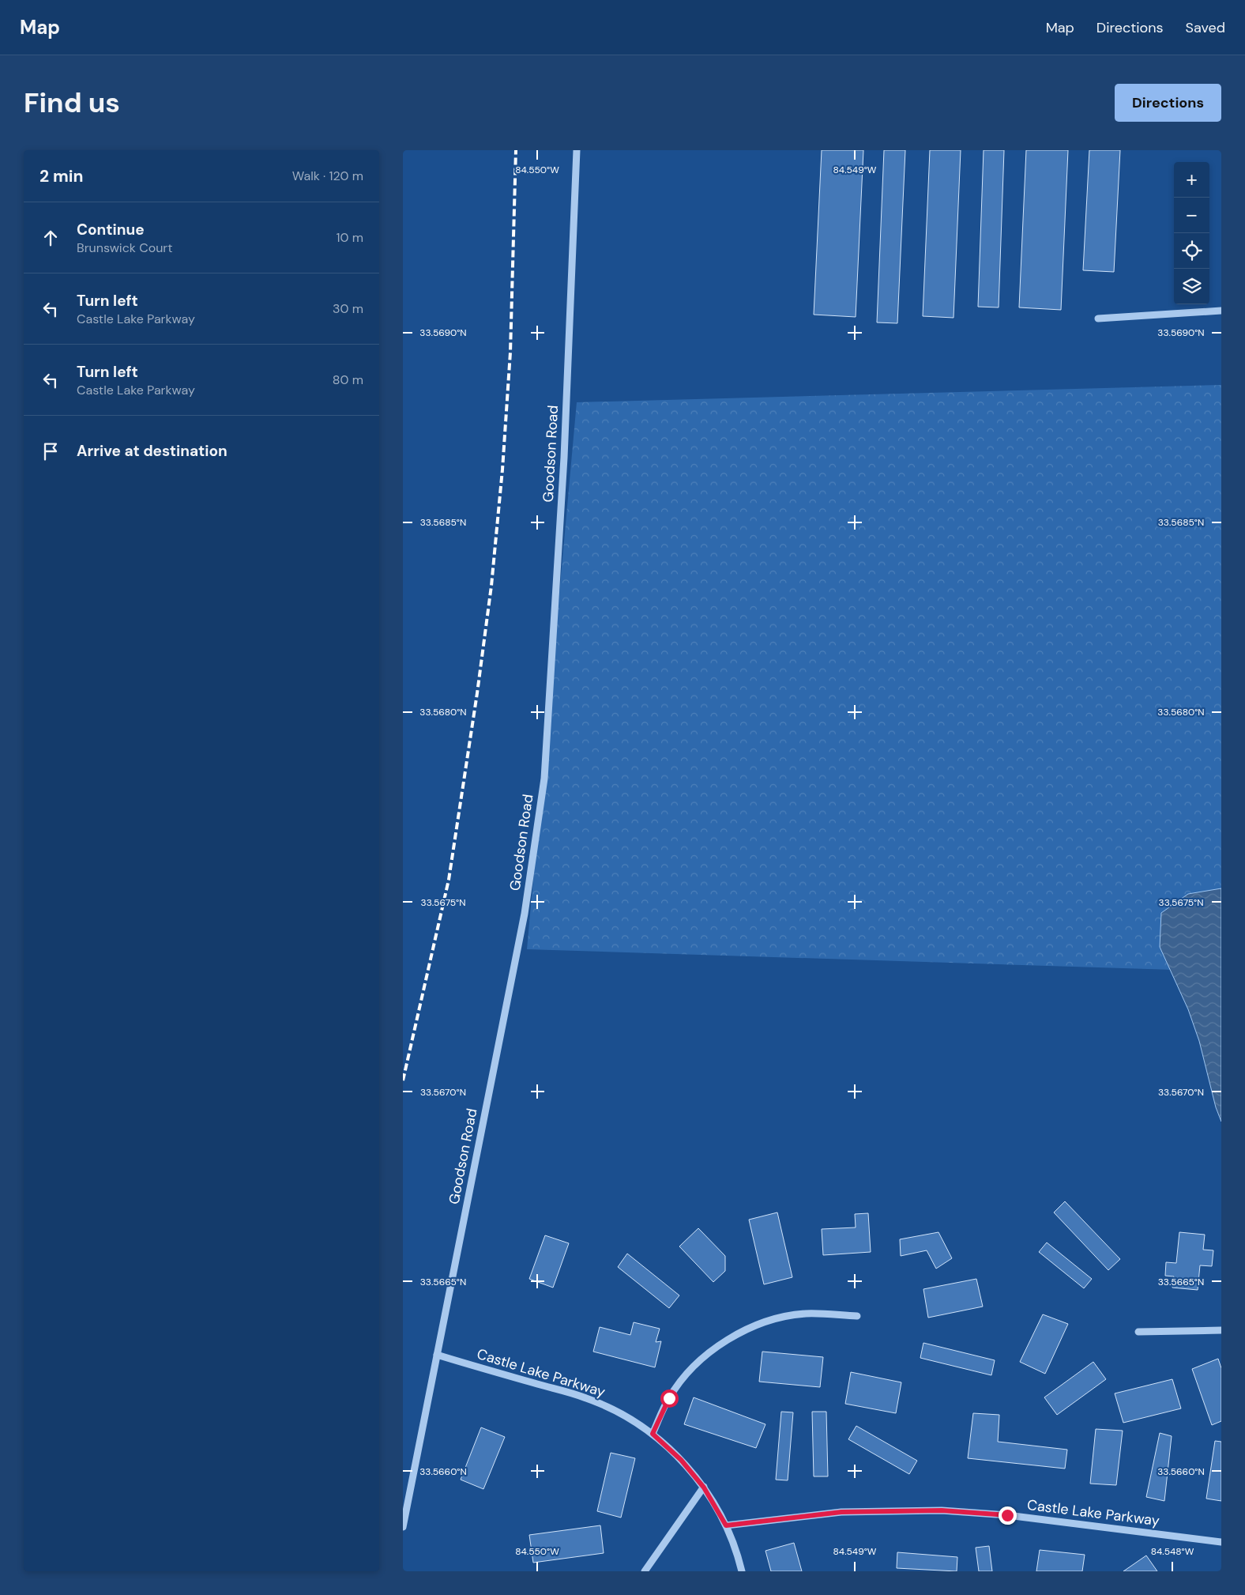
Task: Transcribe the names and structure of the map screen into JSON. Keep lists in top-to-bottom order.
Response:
{
  "streets": {
    "street": ["Goodson Road", "Castle Lake Parkway"]
  },
  "crossings": [
    ["Goodson Road", "Castle Lake Parkway"]
  ],
  "page": {
    "header": "Map",
    "nav": ["Map", "Directions", "Saved"],
    "buttons": "Directions",
    "title": "Find us",
    "heading": ["2 min", "Walk · 120 m"],
    "map_buttons": ["+", "−"],
    "list": [
      ["Continue", "Brunswick Court", "10 m"],
      ["Turn left", "Castle Lake Parkway", "30 m"],
      ["Turn left", "Castle Lake Parkway", "80 m"],
      "Arrive at destination"
    ]
  },
  "coordinates": [
    "84.550°W",
    "84.549°W",
    "33.5690°N",
    "33.5685°N",
    "33.5680°N",
    "33.5675°N",
    "33.5670°N",
    "33.5665°N",
    "33.5660°N",
    "84.548°W"
  ]
}
